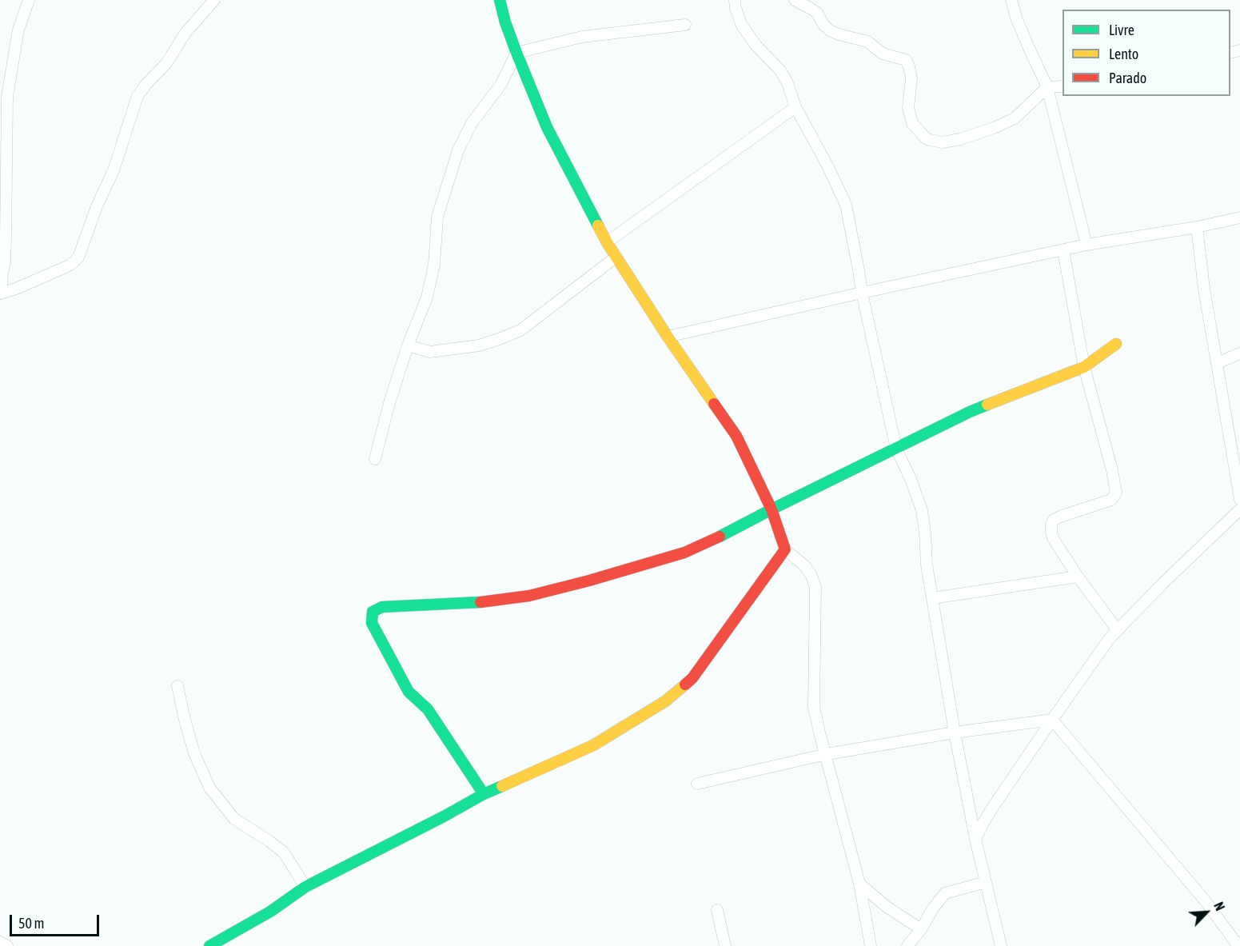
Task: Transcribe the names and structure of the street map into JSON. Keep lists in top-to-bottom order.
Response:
{
  "legend": ["Livre", "Lento", "Parado"],
  "scale_bar": "50 m",
  "north": "top right"
}
